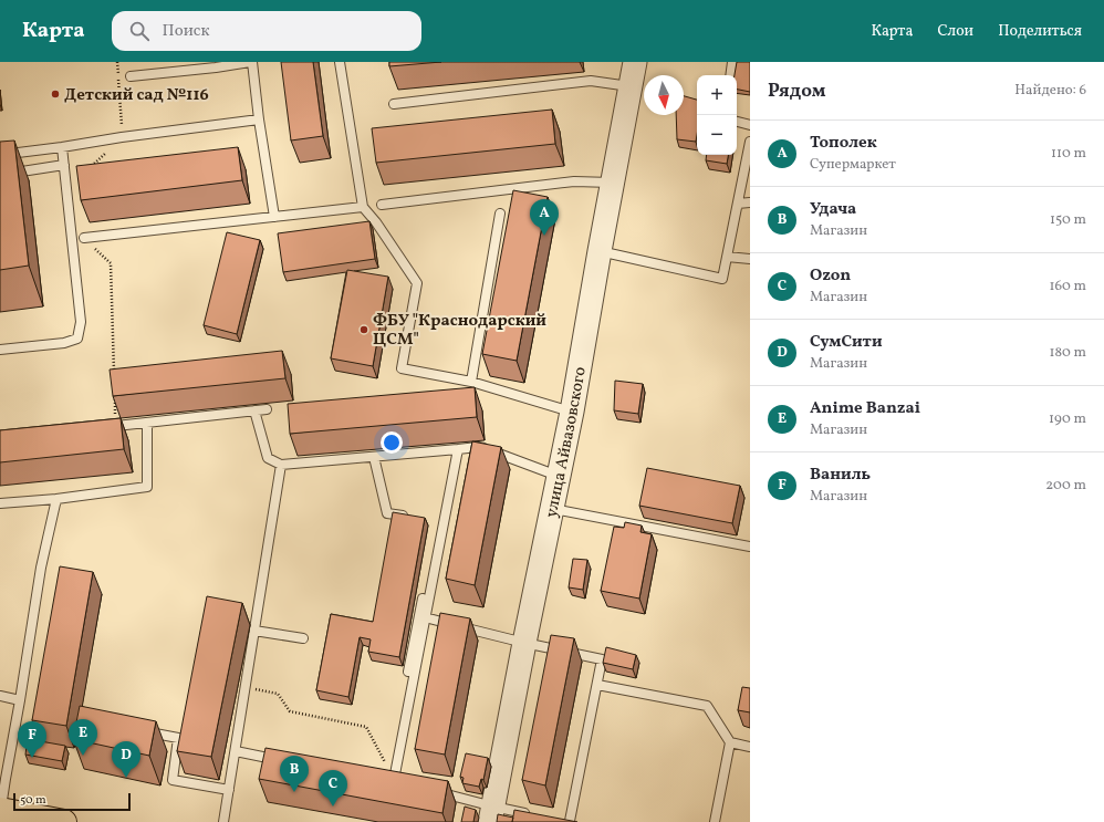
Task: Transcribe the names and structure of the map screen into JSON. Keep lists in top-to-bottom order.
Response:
{
  "streets": {
    "street": ["улица Айвазовского"]
  },
  "places": ["Детский сад №116", "ФБУ \"Краснодарский ЦСМ\""],
  "scale_bar": "50 m",
  "north": "bottom",
  "page": {
    "header": "Карта",
    "search": "Поиск",
    "nav": ["Карта", "Слои", "Поделиться"],
    "heading": ["Рядом", "Найдено: 6"],
    "map_buttons": ["+", "−"],
    "list": [
      {
        "mark": "A",
        "name": "Тополек",
        "note": "Супермаркет",
        "value": "110 m"
      },
      {
        "mark": "B",
        "name": "Удача",
        "note": "Магазин",
        "value": "150 m"
      },
      {
        "mark": "C",
        "name": "Ozon",
        "note": "Магазин",
        "value": "160 m"
      },
      {
        "mark": "D",
        "name": "СумСити",
        "note": "Магазин",
        "value": "180 m"
      },
      {
        "mark": "E",
        "name": "Anime Banzai",
        "note": "Магазин",
        "value": "190 m"
      },
      {
        "mark": "F",
        "name": "Ваниль",
        "note": "Магазин",
        "value": "200 m"
      }
    ],
    "pins": [
      "A",
      "E",
      "F",
      "D",
      "B",
      "C"
    ],
    "scale": "50 m"
  }
}
